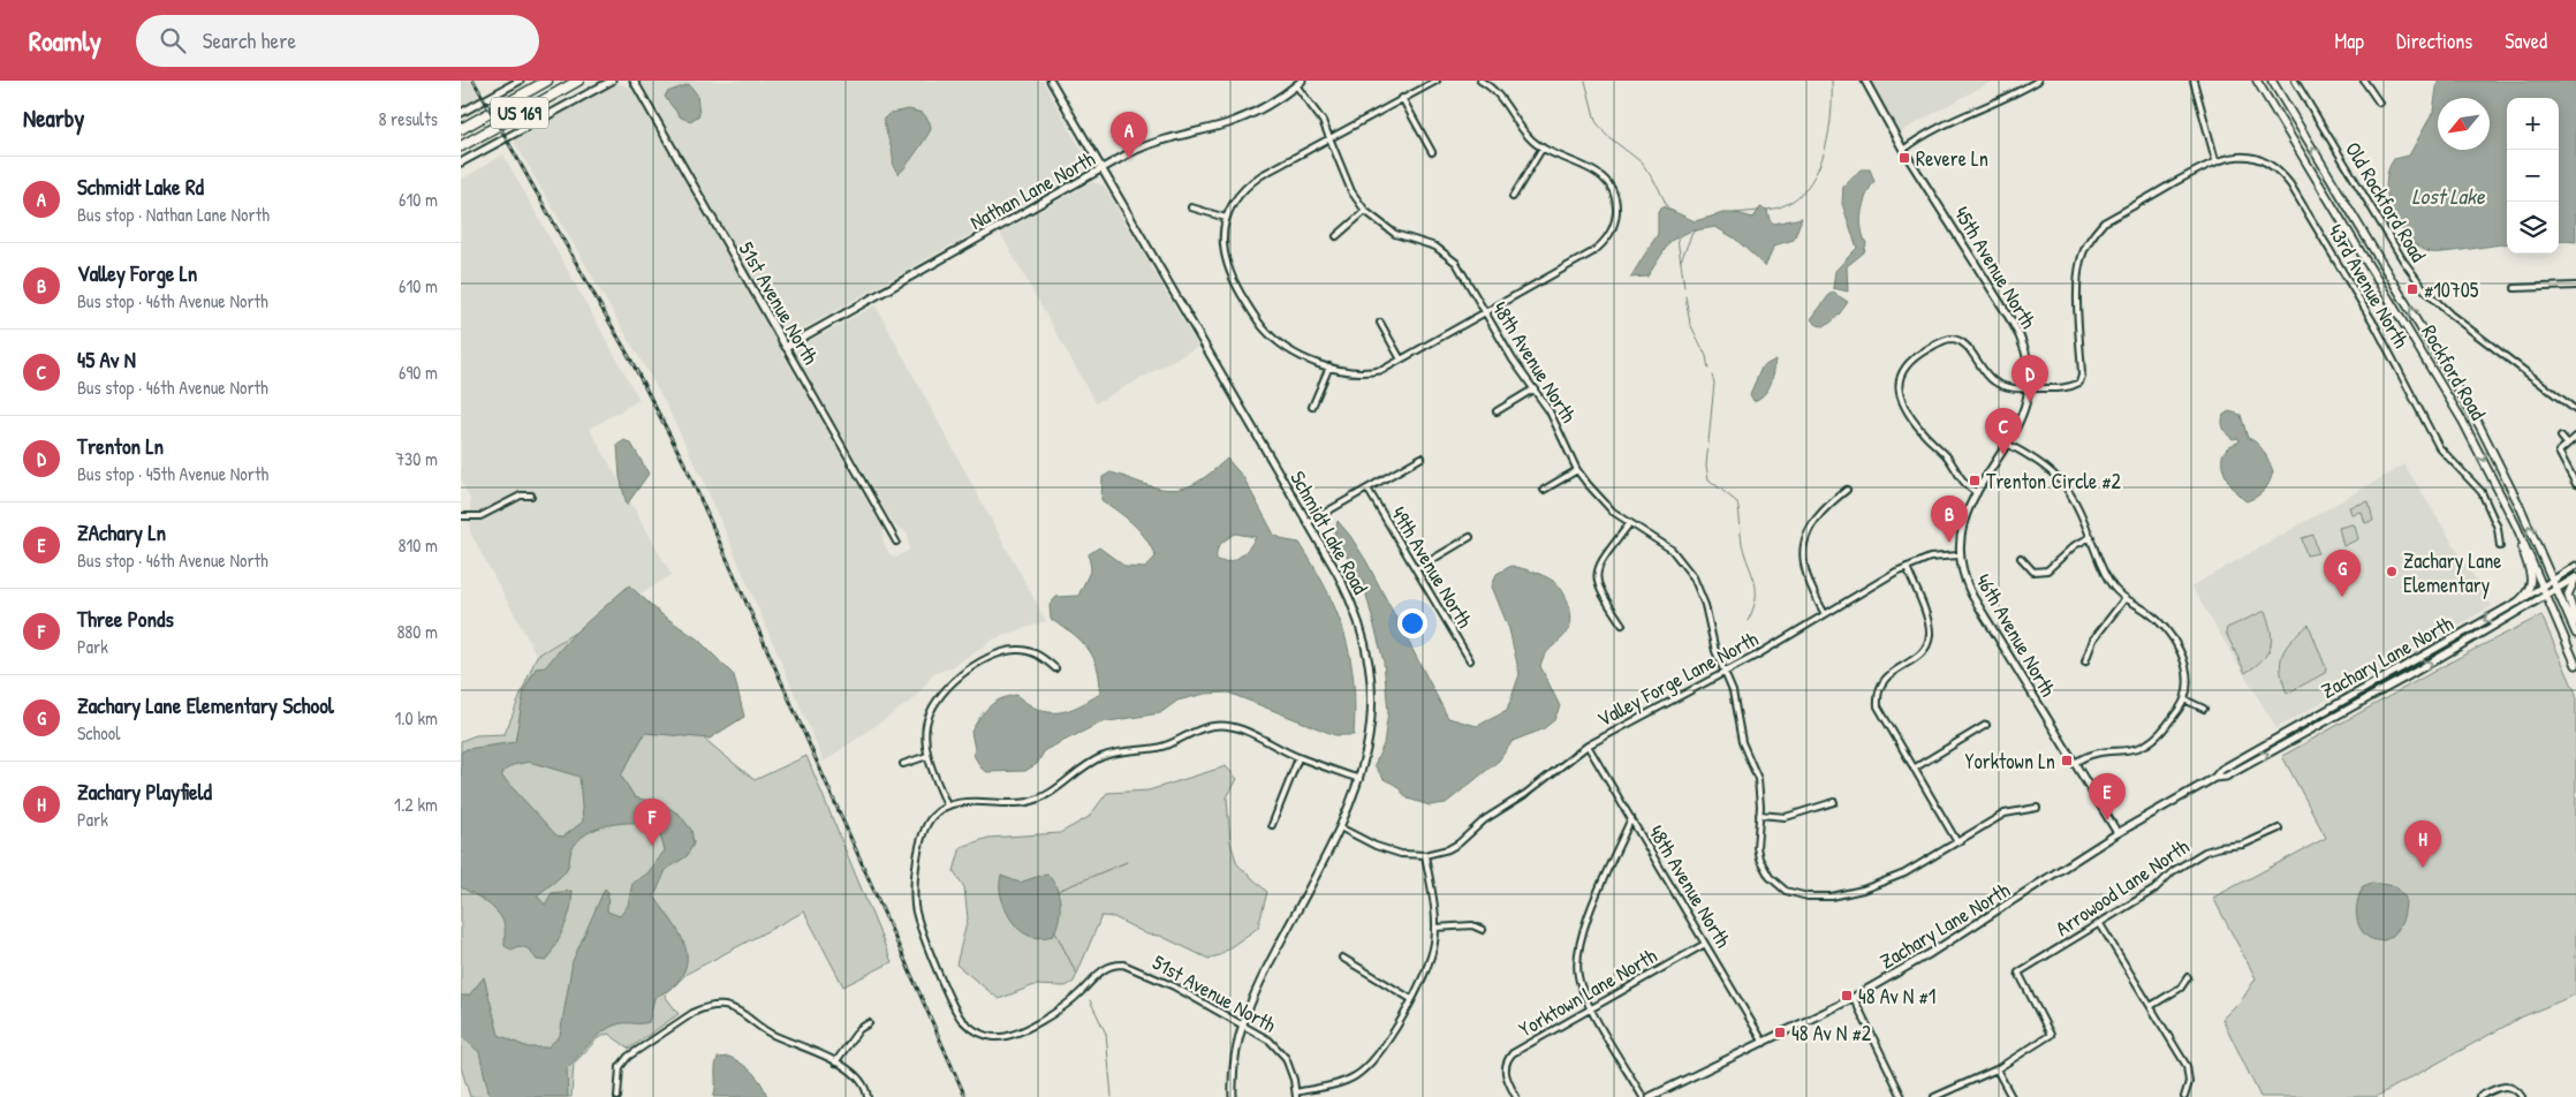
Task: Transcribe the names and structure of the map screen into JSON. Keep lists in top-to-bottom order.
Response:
{
  "streets": {
    "highway": ["US 169"],
    "main road": ["Rockford Road"],
    "street": [
      "Nathan Lane North",
      "Old Rockford Road",
      "45th Avenue North",
      "43rd Avenue North",
      "51st Avenue North",
      "48th Avenue North",
      "Schmidt Lake Road",
      "49th Avenue North",
      "46th Avenue North",
      "Zachary Lane North",
      "Valley Forge Lane North",
      "Arrowood Lane North",
      "Yorktown Lane North"
    ]
  },
  "crossings": [
    ["Nathan Lane North", "51st Avenue North"],
    ["Nathan Lane North", "48th Avenue North"],
    ["Nathan Lane North", "Schmidt Lake Road"],
    ["45th Avenue North", "46th Avenue North"],
    ["51st Avenue North", "Schmidt Lake Road"],
    ["48th Avenue North", "Zachary Lane North"],
    ["48th Avenue North", "Valley Forge Lane North"],
    ["48th Avenue North", "Yorktown Lane North"],
    ["Rockford Road", "Zachary Lane North"],
    ["46th Avenue North", "Zachary Lane North"],
    ["46th Avenue North", "Valley Forge Lane North"]
  ],
  "water": ["Lost Lake"],
  "places": {
    "transit": [
      "Revere Ln",
      "#10705",
      "Trenton Circle #2",
      "Yorktown Ln",
      "48 Av N #1",
      "48 Av N #2"
    ],
    "other": ["Zachary Lane Elementary"]
  },
  "north": "bottom left",
  "page": {
    "header": "Roamly",
    "search": "Search here",
    "nav": ["Map", "Directions", "Saved"],
    "heading": ["Nearby", "8 results"],
    "map_buttons": ["+", "−"],
    "pins": [
      "A",
      "D",
      "C",
      "B",
      "G",
      "E",
      "F",
      "H"
    ],
    "list": [
      {
        "mark": "A",
        "name": "Schmidt Lake Rd",
        "note": "Bus stop · Nathan Lane North",
        "value": "610 m"
      },
      {
        "mark": "B",
        "name": "Valley Forge Ln",
        "note": "Bus stop · 46th Avenue North",
        "value": "610 m"
      },
      {
        "mark": "C",
        "name": "45 Av N",
        "note": "Bus stop · 46th Avenue North",
        "value": "690 m"
      },
      {
        "mark": "D",
        "name": "Trenton Ln",
        "note": "Bus stop · 45th Avenue North",
        "value": "730 m"
      },
      {
        "mark": "E",
        "name": "ZAchary Ln",
        "note": "Bus stop · 46th Avenue North",
        "value": "810 m"
      },
      {
        "mark": "F",
        "name": "Three Ponds",
        "note": "Park",
        "value": "880 m"
      },
      {
        "mark": "G",
        "name": "Zachary Lane Elementary School",
        "note": "School",
        "value": "1.0 km"
      },
      {
        "mark": "H",
        "name": "Zachary Playfield",
        "note": "Park",
        "value": "1.2 km"
      }
    ]
  }
}
